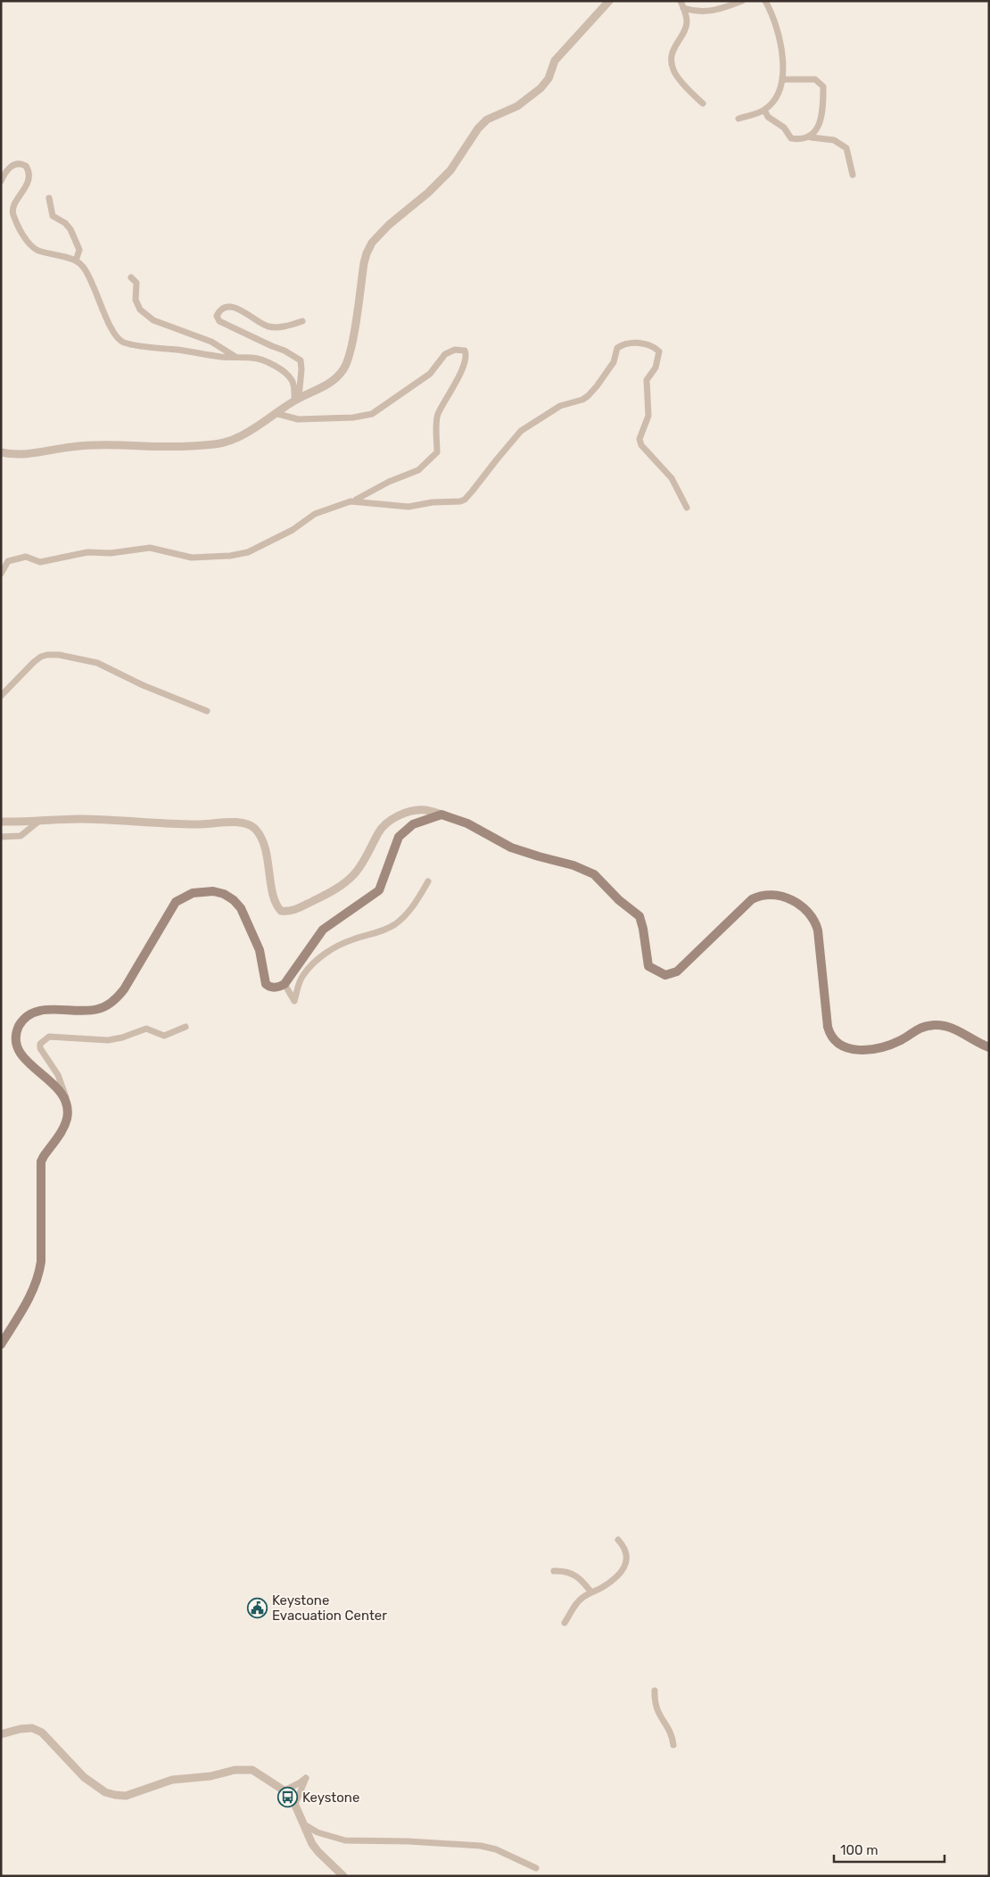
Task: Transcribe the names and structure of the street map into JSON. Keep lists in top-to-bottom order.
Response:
{
  "places": {
    "public building": ["Keystone Evacuation Center"],
    "bus stop": ["Keystone"]
  },
  "scale_bar": "100 m"
}
